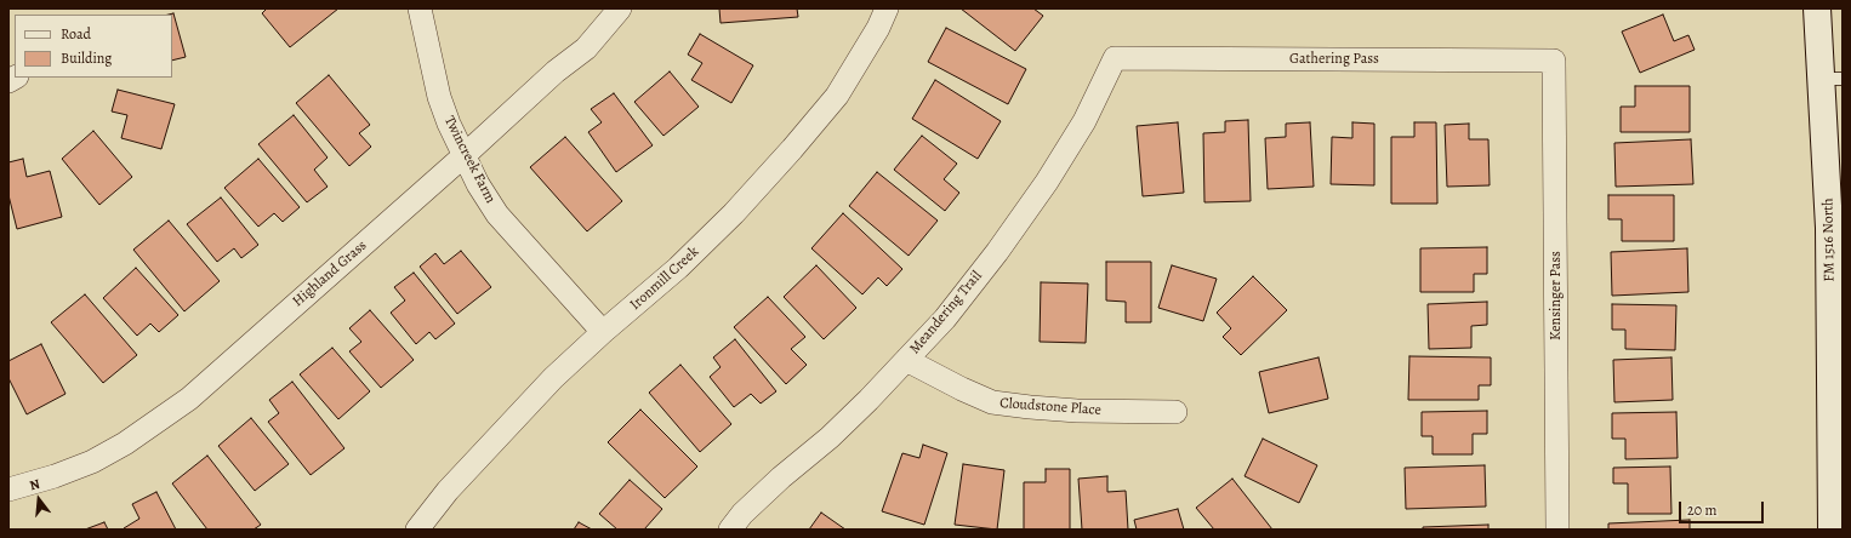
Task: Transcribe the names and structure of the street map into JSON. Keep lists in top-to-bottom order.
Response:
{
  "streets": {
    "main road": ["FM 1516 North"],
    "street": [
      "Gathering Pass",
      "Twincreek Farm",
      "Highland Grass",
      "Ironmill Creek",
      "Kensinger Pass",
      "Meandering Trail",
      "Cloudstone Place"
    ]
  },
  "crossings": [
    ["Gathering Pass", "Kensinger Pass"],
    ["Gathering Pass", "Meandering Trail"],
    ["Twincreek Farm", "Highland Grass"],
    ["Twincreek Farm", "Ironmill Creek"],
    ["Meandering Trail", "Cloudstone Place"]
  ],
  "legend": ["Road", "Building"],
  "scale_bar": "20 m",
  "north": "top"
}
